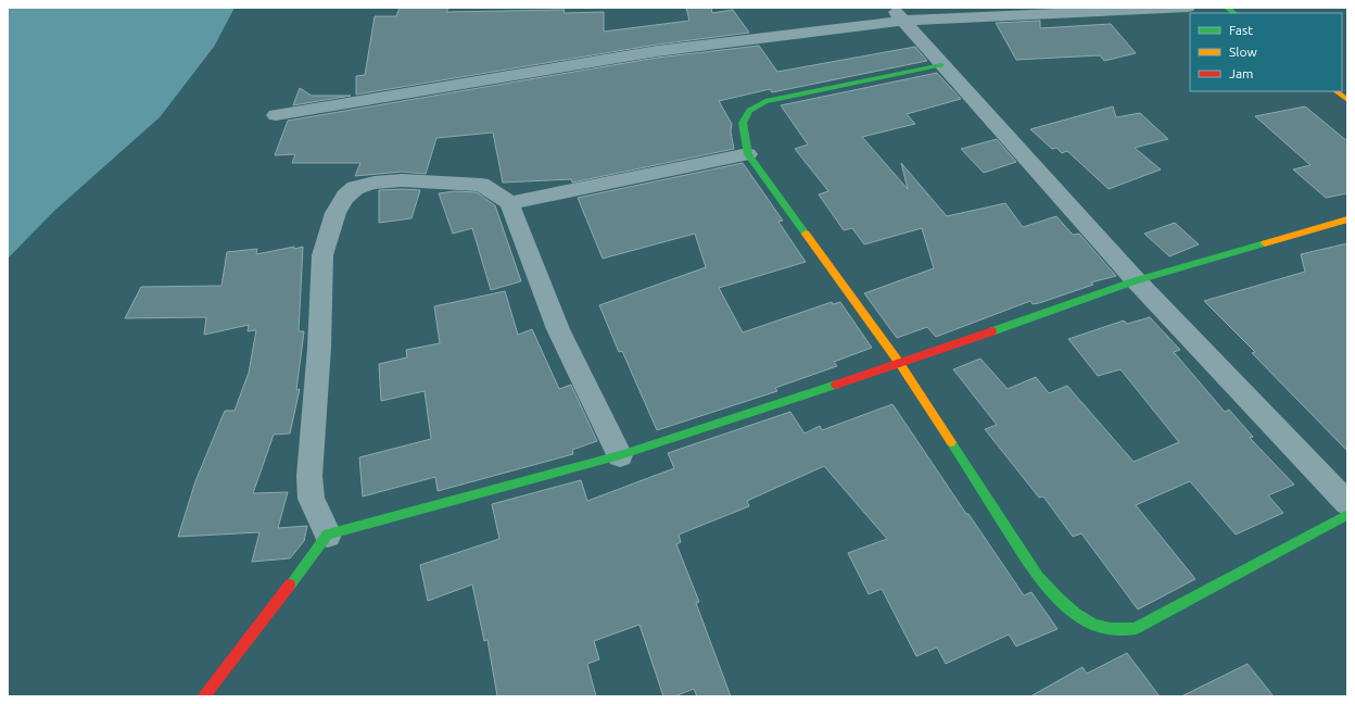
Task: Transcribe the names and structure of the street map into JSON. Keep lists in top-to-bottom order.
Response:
{
  "legend": ["Fast", "Slow", "Jam"]
}
